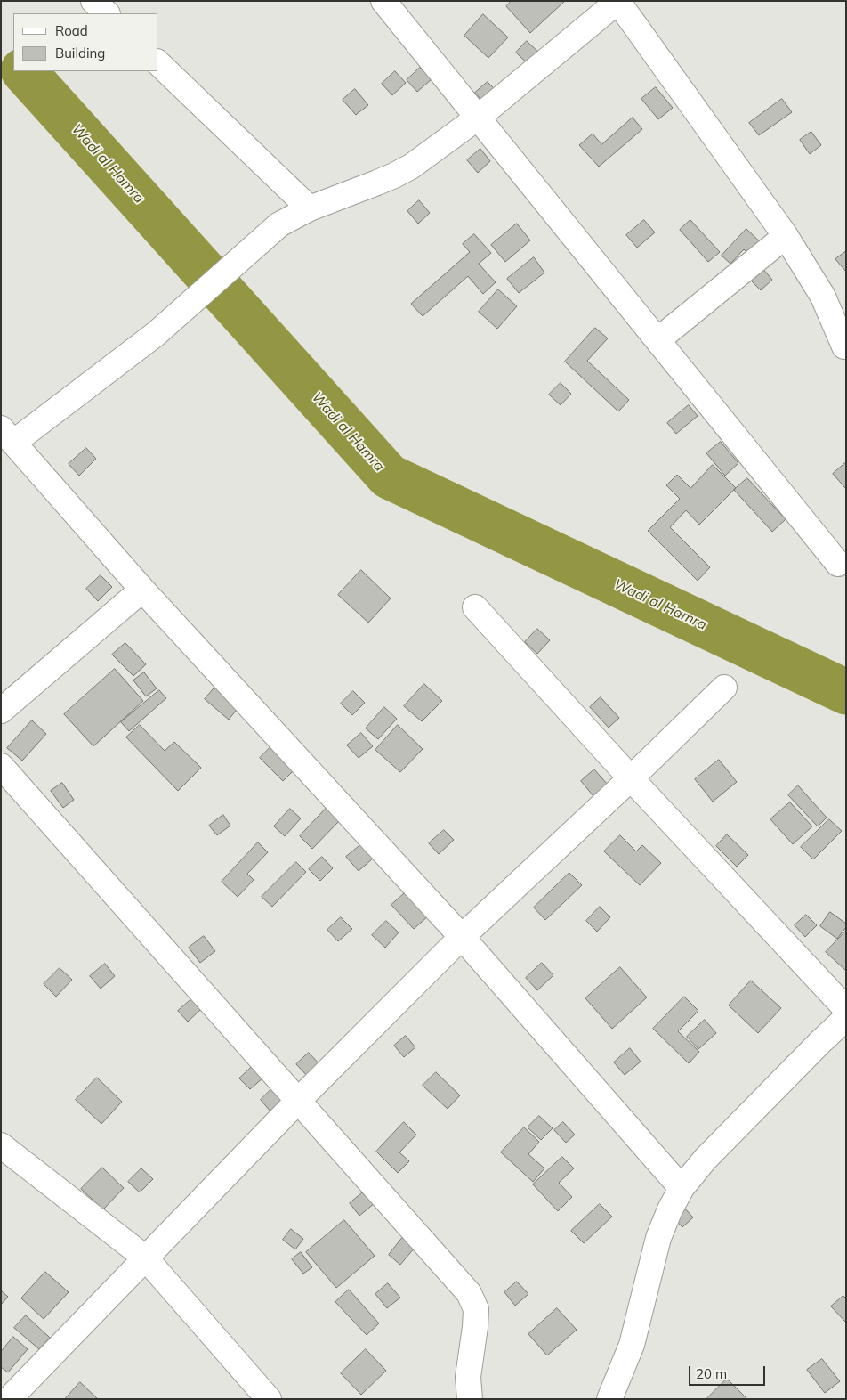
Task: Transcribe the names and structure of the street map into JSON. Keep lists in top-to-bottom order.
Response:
{
  "water": ["Wadi al Hamra"],
  "legend": ["Road", "Building"],
  "scale_bar": "20 m"
}
